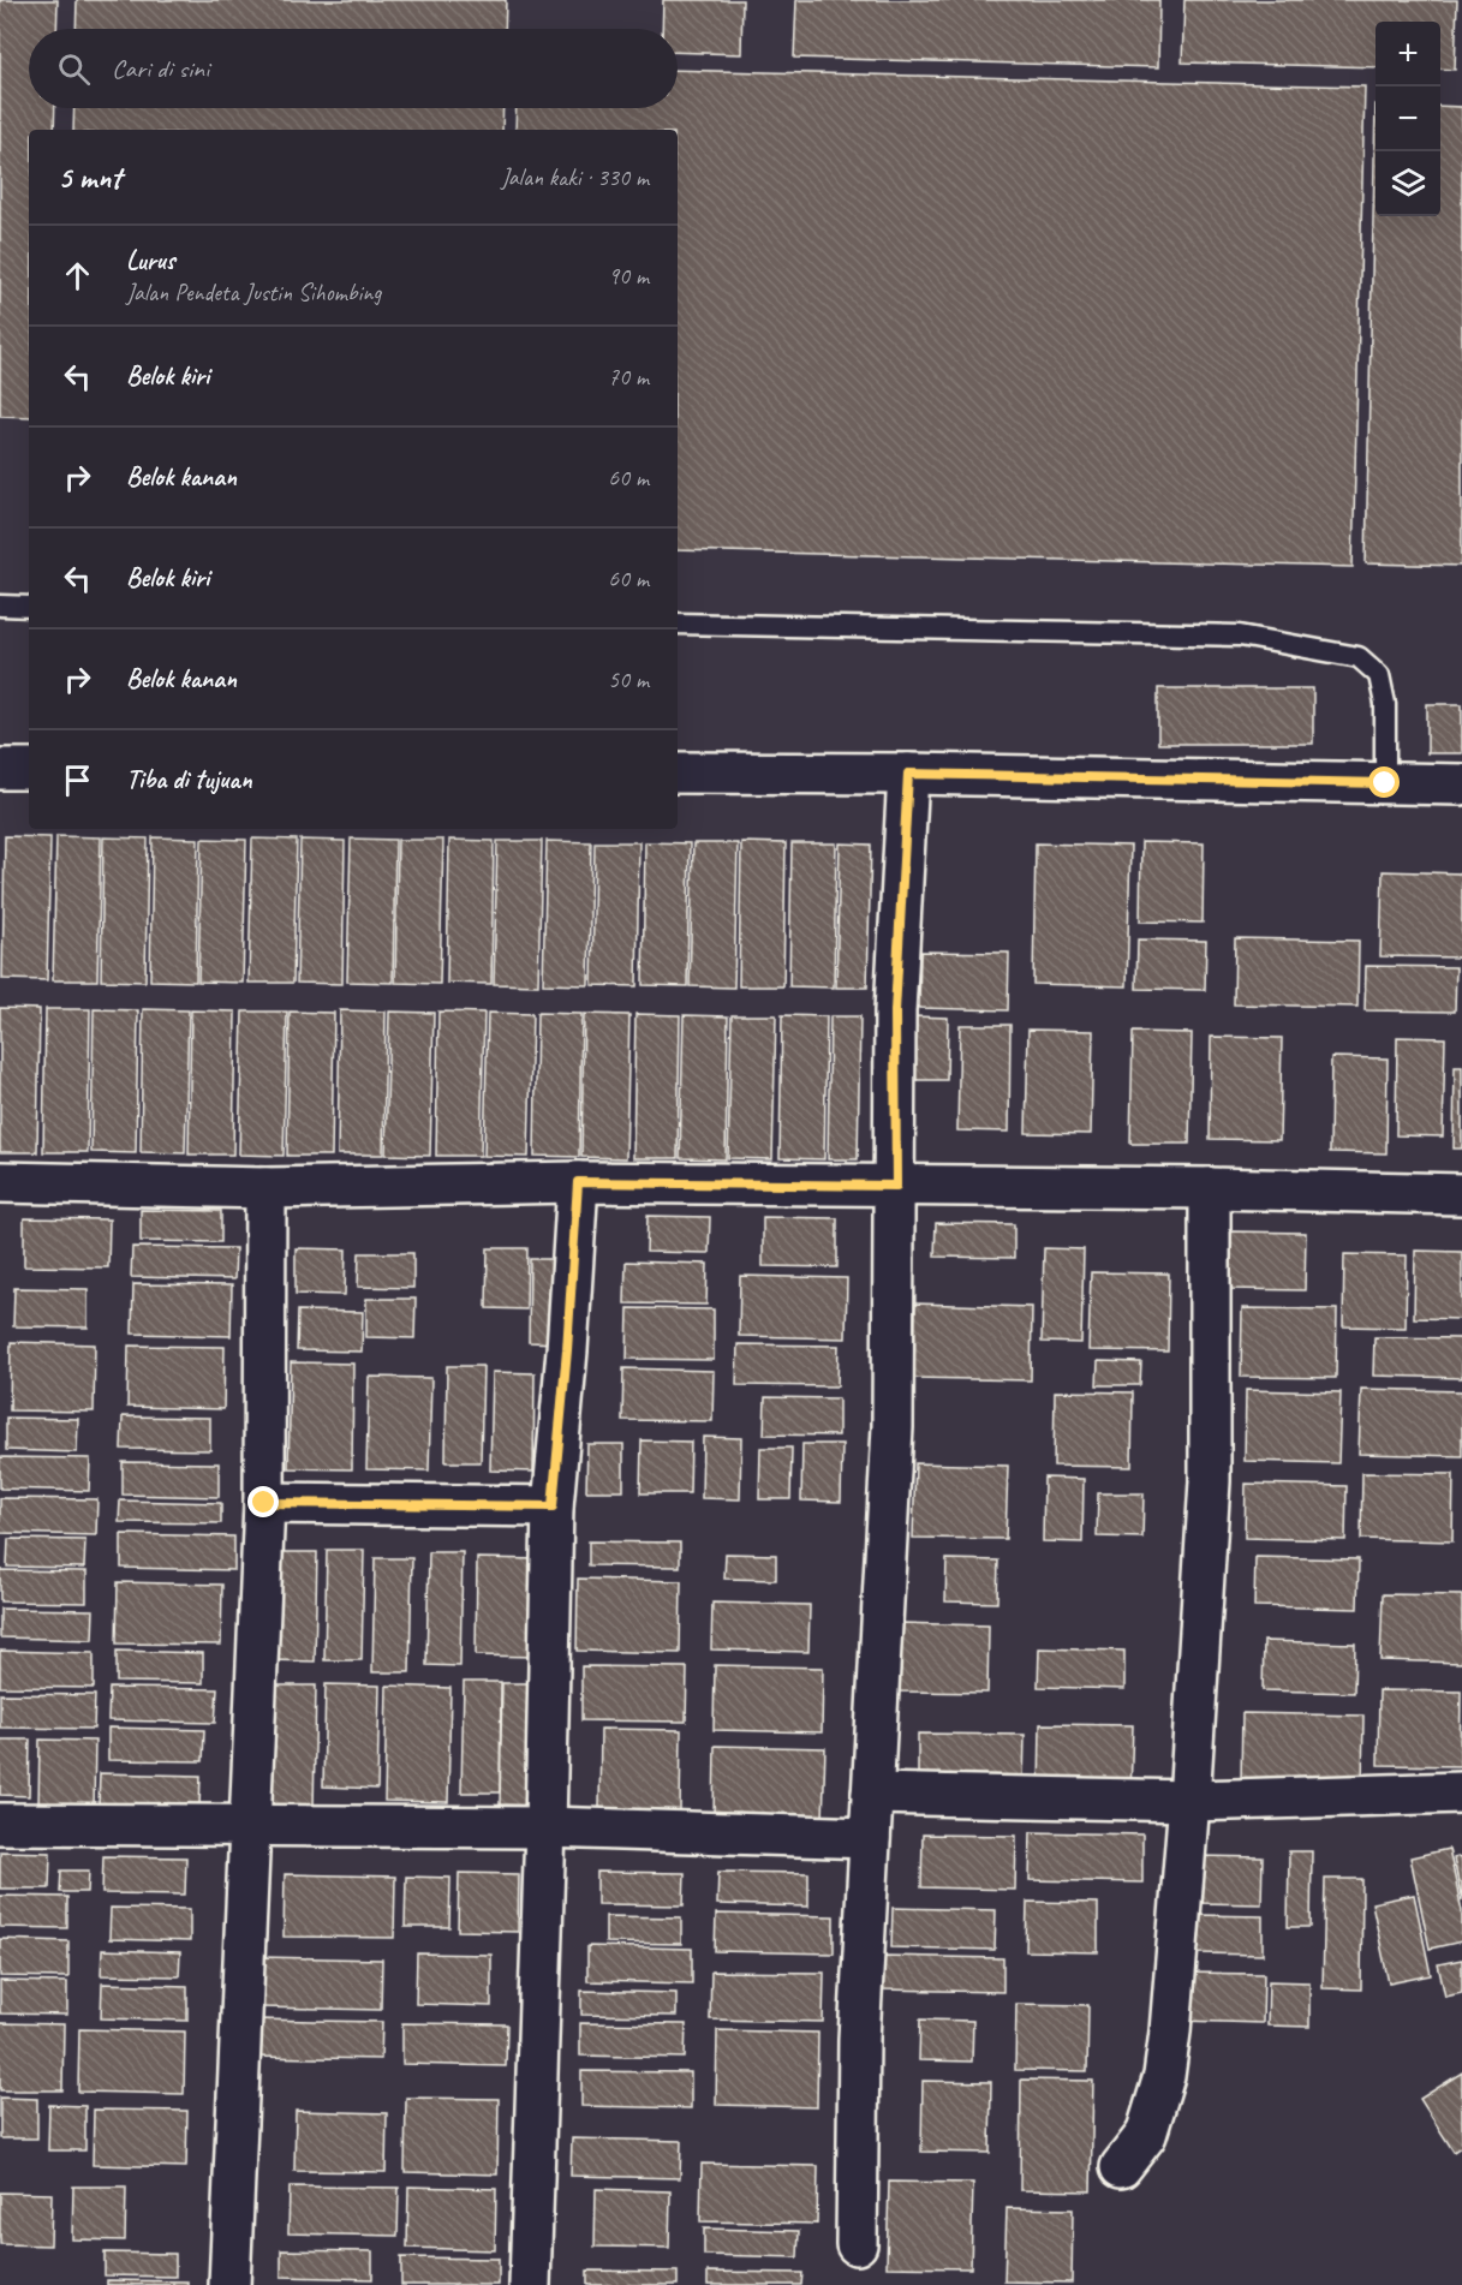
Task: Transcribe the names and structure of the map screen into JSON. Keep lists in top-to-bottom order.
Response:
{
  "page": {
    "map_buttons": ["+", "−"],
    "search": "Cari di sini",
    "heading": ["5 mnt", "Jalan kaki · 330 m"],
    "list": [
      ["Lurus", "Jalan Pendeta Justin Sihombing", "90 m"],
      ["Belok kiri", "70 m"],
      ["Belok kanan", "60 m"],
      ["Belok kiri", "60 m"],
      ["Belok kanan", "50 m"],
      "Tiba di tujuan"
    ]
  }
}
